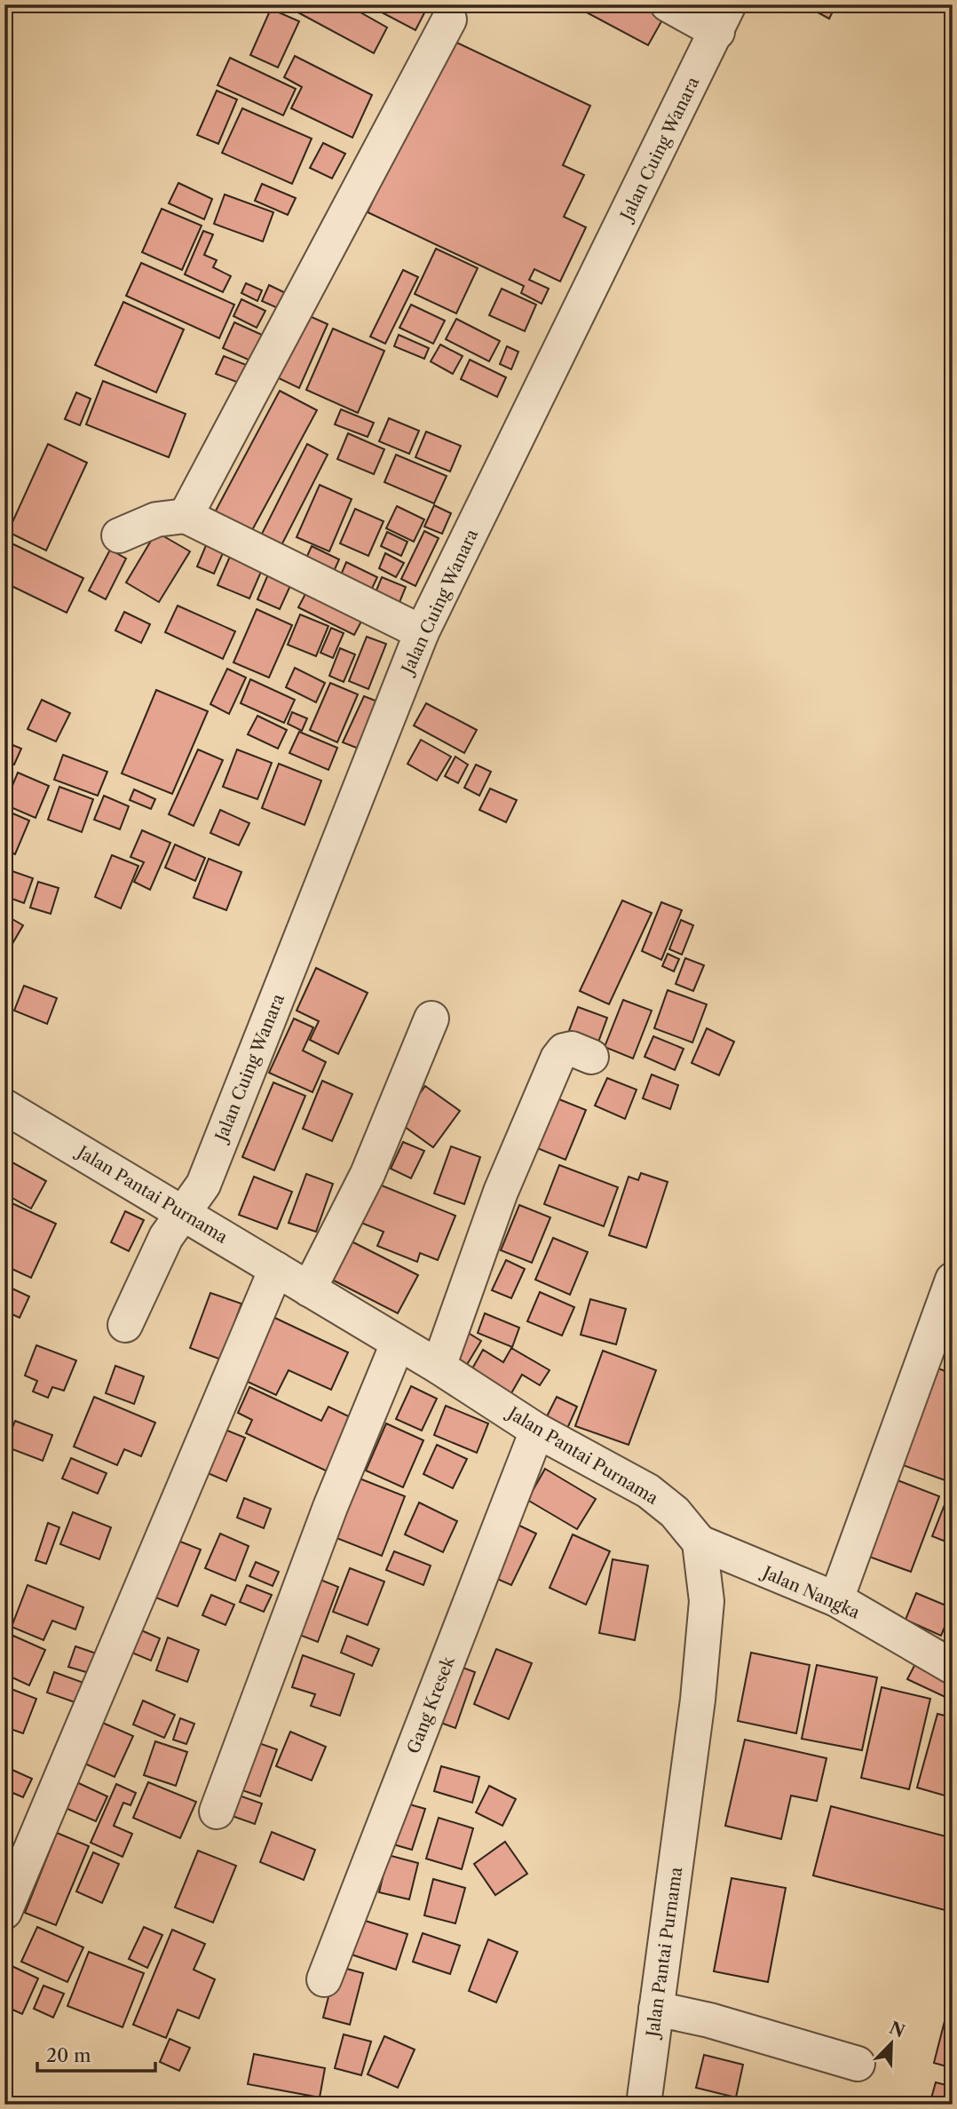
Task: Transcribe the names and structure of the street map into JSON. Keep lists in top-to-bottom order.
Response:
{
  "streets": {
    "street": [
      "Jalan Cuing Wanara",
      "Jalan Pantai Purnama",
      "Jalan Nangka",
      "Gang Kresek"
    ]
  },
  "crossings": [
    ["Jalan Cuing Wanara", "Jalan Pantai Purnama"],
    ["Jalan Pantai Purnama", "Jalan Nangka"],
    ["Jalan Pantai Purnama", "Gang Kresek"]
  ],
  "scale_bar": "20 m",
  "north": "top right"
}
